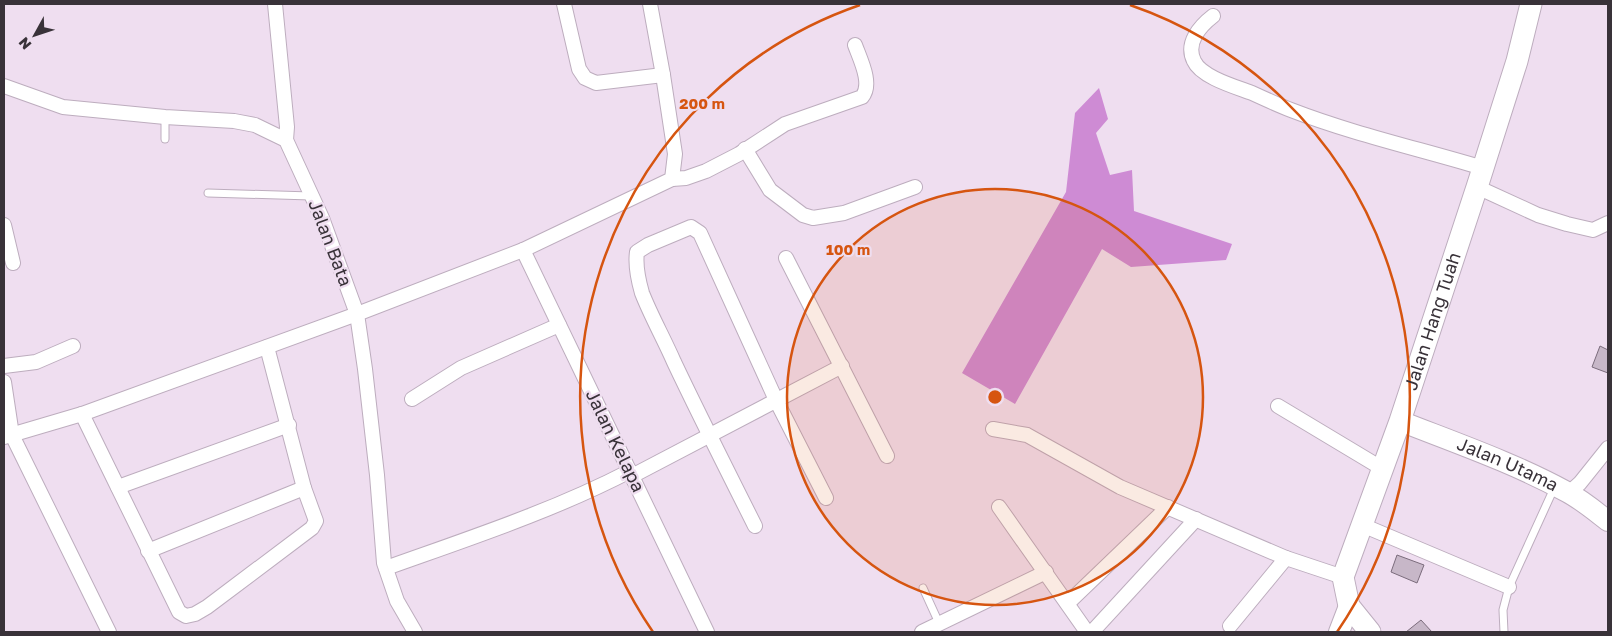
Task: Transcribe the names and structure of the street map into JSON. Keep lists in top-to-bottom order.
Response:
{
  "streets": {
    "main road": ["Jalan Hang Tuah"],
    "street": ["Jalan Bata", "Jalan Kelapa", "Jalan Utama"]
  },
  "crossings": [
    ["Jalan Hang Tuah", "Jalan Utama"]
  ],
  "north": "bottom left",
  "rings": ["200 m", "100 m"]
}
